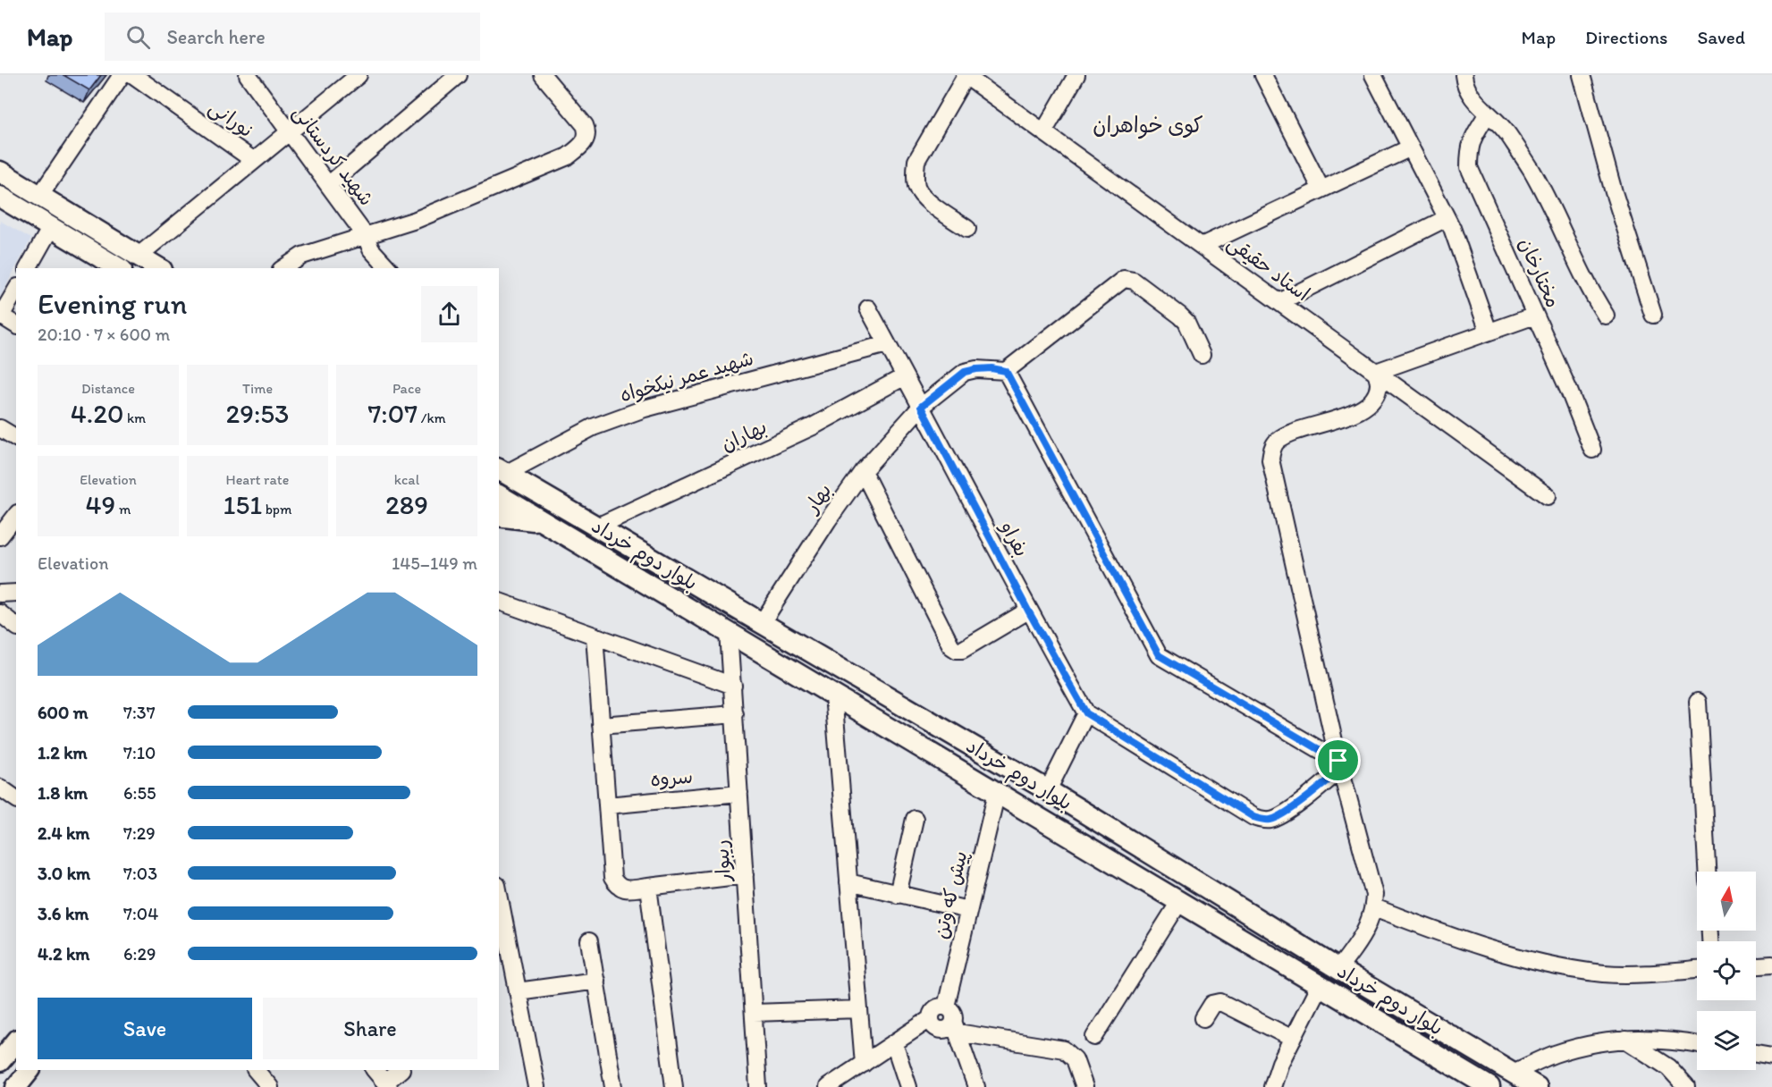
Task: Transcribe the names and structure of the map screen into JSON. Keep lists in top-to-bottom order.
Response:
{
  "streets": {
    "street": [
      "نورانی",
      "شهید کردستانی",
      "استاد حقیقی",
      "مختارخان",
      "شهید عمر نیکخواه",
      "بهاران",
      "بهار",
      "بفراو",
      "بلوار دوم خرداد",
      "سروه",
      "ریبوار",
      "پیش که وتن"
    ]
  },
  "crossings": [
    ["شهید عمر نیکخواه", "بفراو"],
    ["شهید عمر نیکخواه", "بلوار دوم خرداد"],
    ["بهاران", "بفراو"],
    ["بهاران", "بلوار دوم خرداد"],
    ["بهار", "بفراو"],
    ["بهار", "بلوار دوم خرداد"],
    ["بلوار دوم خرداد", "ریبوار"],
    ["بلوار دوم خرداد", "پیش که وتن"],
    ["سروه", "ریبوار"]
  ],
  "districts": ["کوی خواهران"],
  "north": "top",
  "page": {
    "header": "Map",
    "search": "Search here",
    "nav": ["Map", "Directions", "Saved"],
    "heading": ["Evening run", "20:10 · 7 × 600 m"],
    "stats": [
      ["Distance", "4.20 km"],
      ["Time", "29:53"],
      ["Pace", "7:07 /km"],
      ["Elevation", "49 m"],
      ["Heart rate", "151 bpm"],
      ["kcal", "289"]
    ],
    "chart": ["Elevation", "145–149 m"],
    "list": [
      {
        "name": "600 m",
        "note": "7:37"
      },
      {
        "name": "1.2 km",
        "note": "7:10"
      },
      {
        "name": "1.8 km",
        "note": "6:55"
      },
      {
        "name": "2.4 km",
        "note": "7:29"
      },
      {
        "name": "3.0 km",
        "note": "7:03"
      },
      {
        "name": "3.6 km",
        "note": "7:04"
      },
      {
        "name": "4.2 km",
        "note": "6:29"
      }
    ],
    "buttons": ["Save", "Share"]
  }
}
